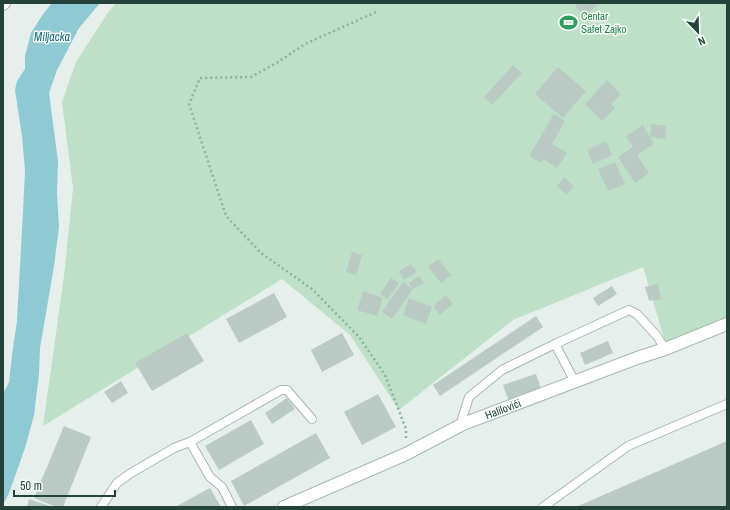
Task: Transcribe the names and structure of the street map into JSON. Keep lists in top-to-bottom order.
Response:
{
  "streets": {
    "street": ["Halilovići"]
  },
  "water": ["Miljacka"],
  "places": {
    "sports": ["Centar Safet Zajko"]
  },
  "scale_bar": "50 m",
  "north": "bottom right"
}
